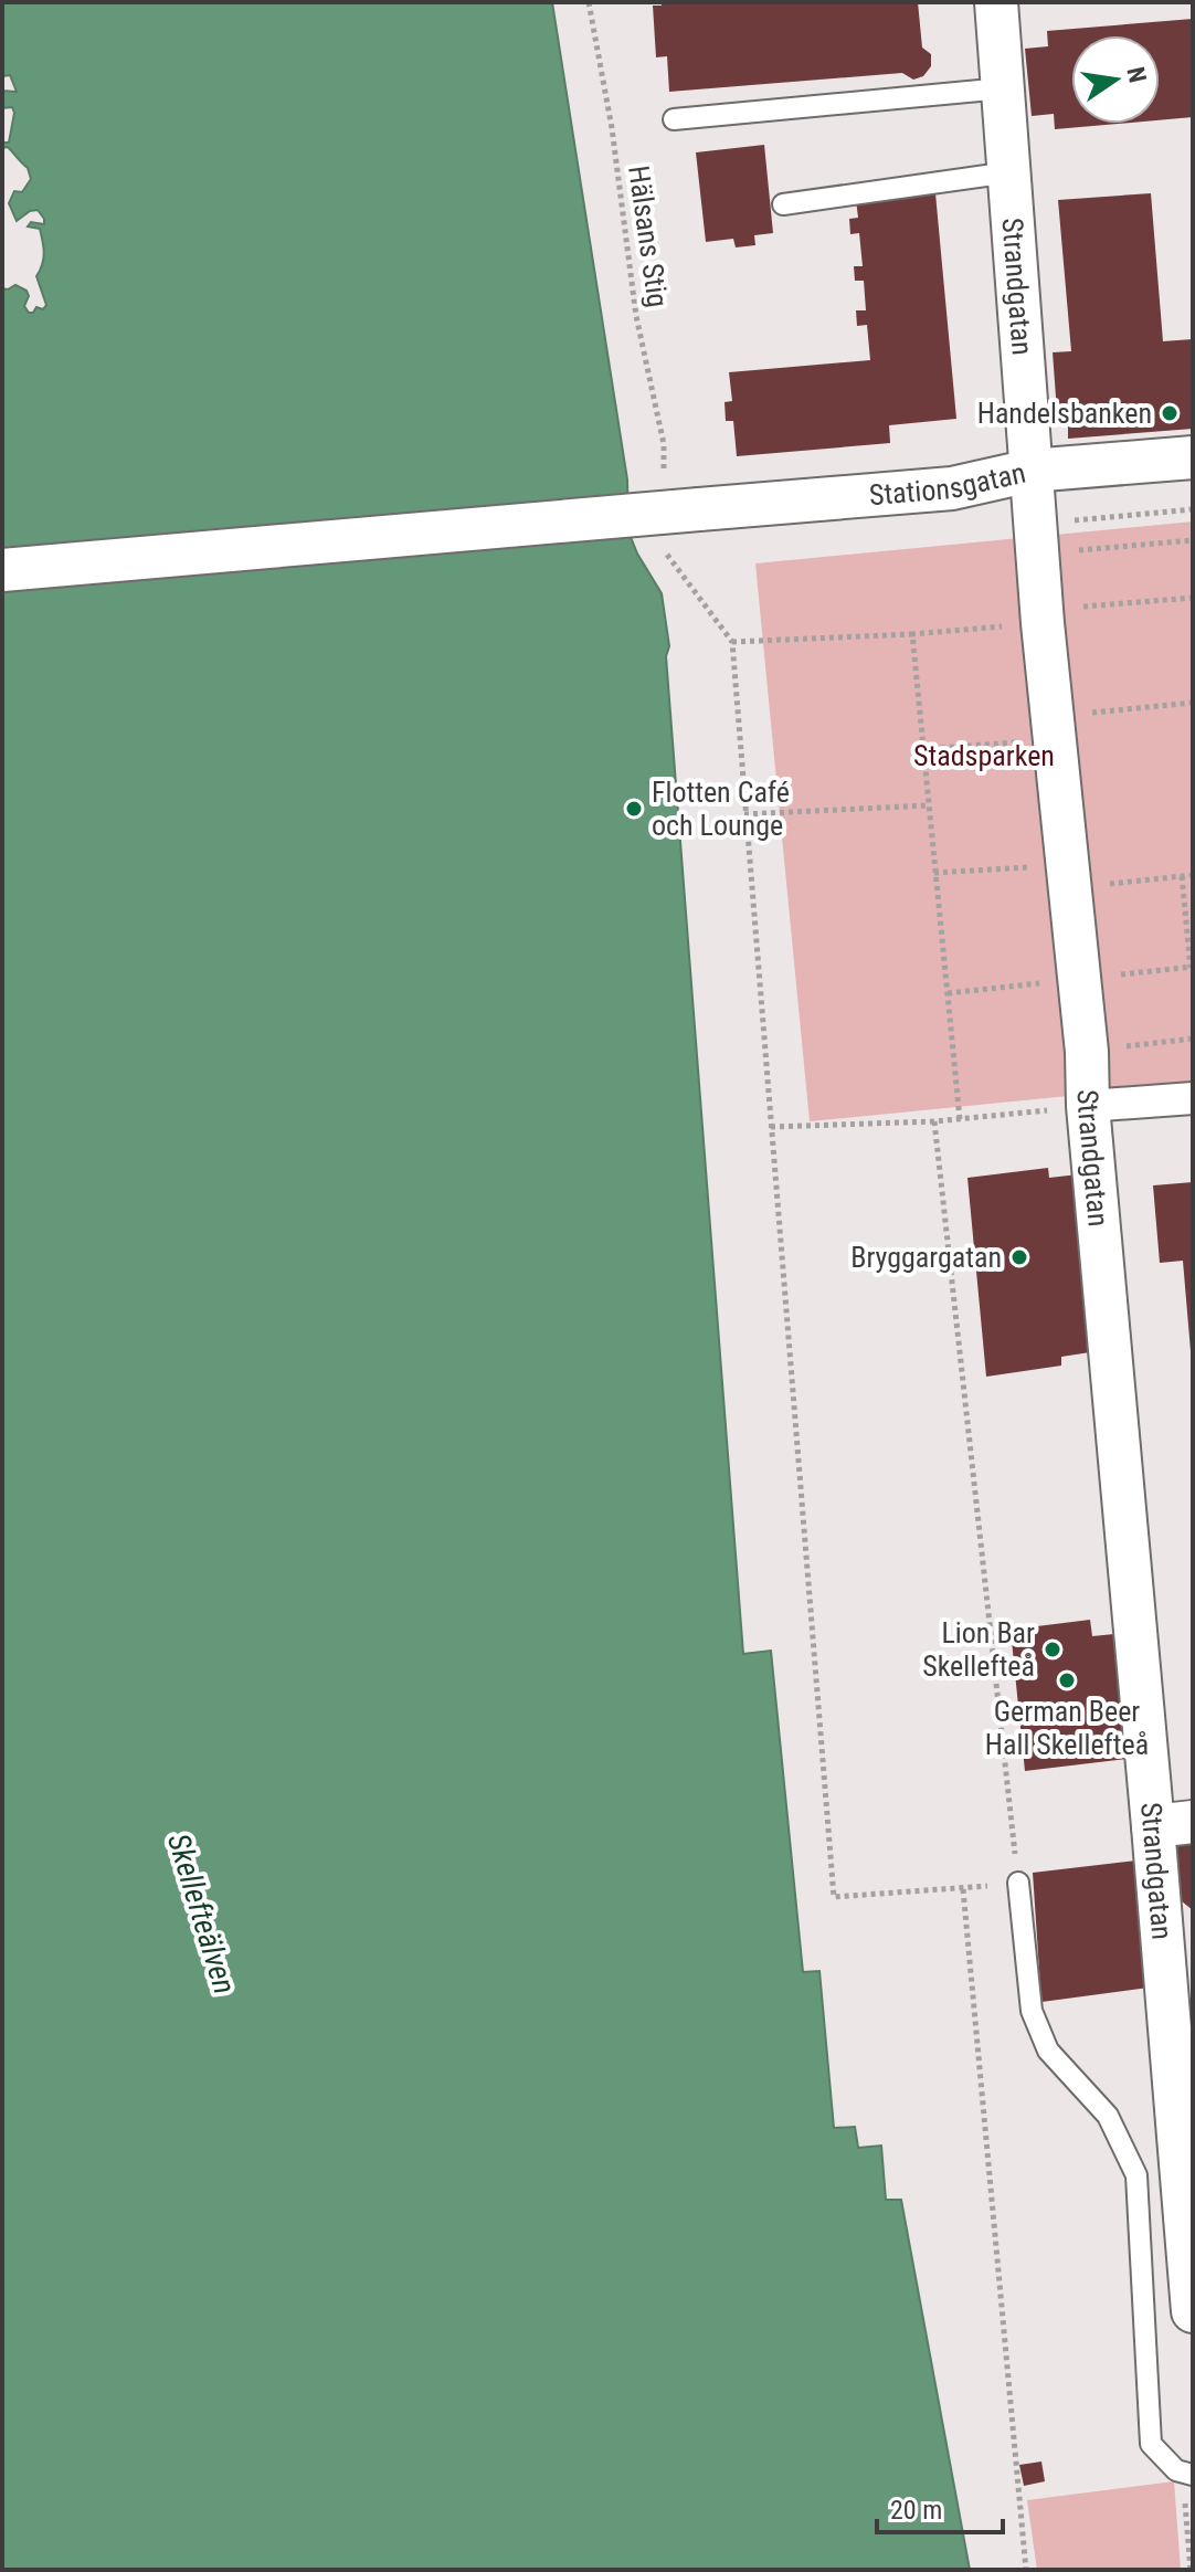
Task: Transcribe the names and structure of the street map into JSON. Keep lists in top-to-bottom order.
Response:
{
  "streets": {
    "street": ["Strandgatan", "Stationsgatan"],
    "path": ["Hälsans Stig"]
  },
  "crossings": [
    ["Strandgatan", "Stationsgatan"]
  ],
  "water": ["Skellefteälven"],
  "parks": ["Stadsparken"],
  "places": [
    "Handelsbanken",
    "Flotten Café och Lounge",
    "Bryggargatan",
    "Lion Bar Skellefteå",
    "German Beer Hall Skellefteå"
  ],
  "scale_bar": "20 m",
  "north": "right"
}
